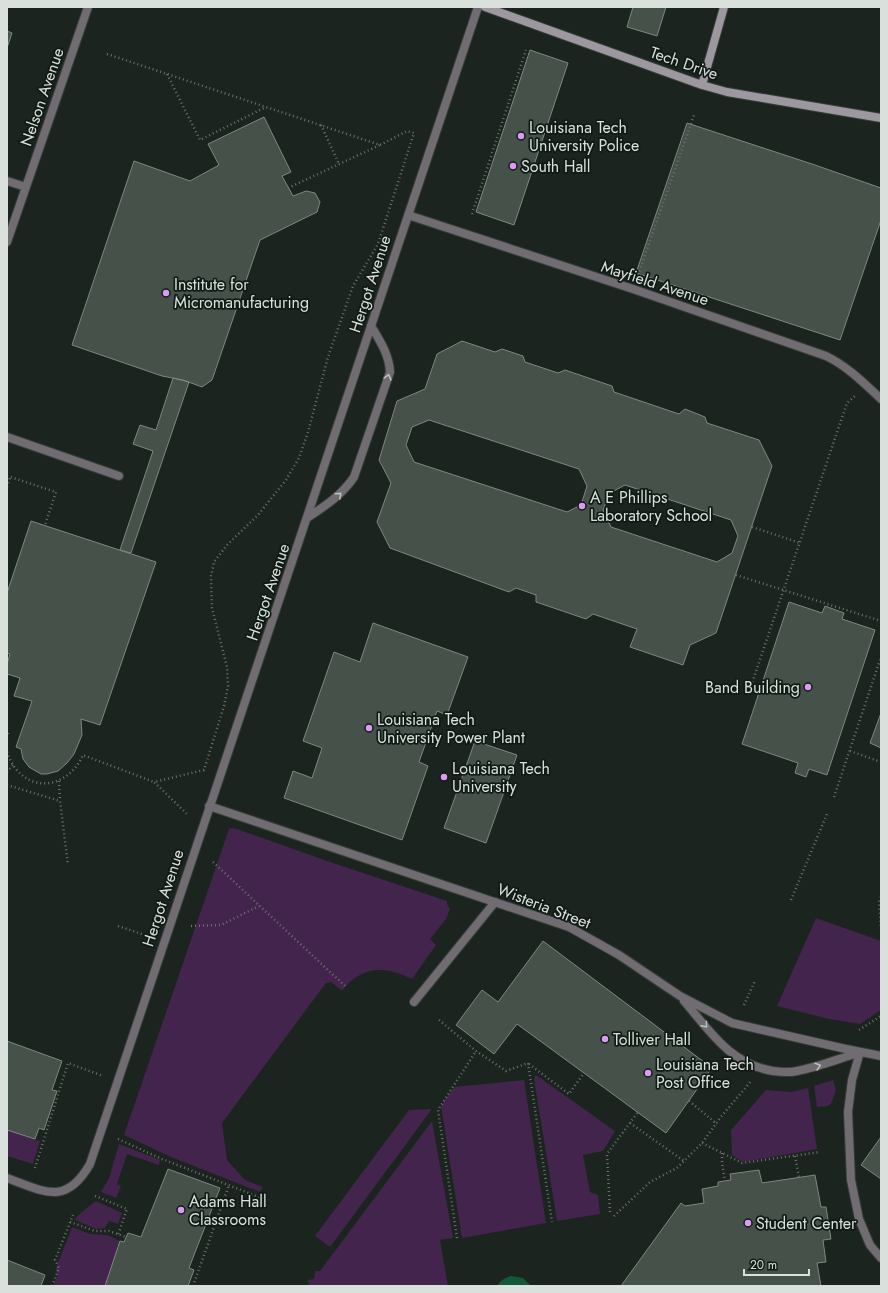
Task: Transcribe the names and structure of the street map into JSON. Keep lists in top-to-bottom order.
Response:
{
  "streets": {
    "main road": ["Tech Drive"],
    "street": [
      "Nelson Avenue",
      "Mayfield Avenue",
      "Hergot Avenue",
      "Wisteria Street"
    ]
  },
  "crossings": [
    ["Mayfield Avenue", "Hergot Avenue"],
    ["Hergot Avenue", "Wisteria Street"]
  ],
  "places": [
    "Louisiana Tech University Police",
    "South Hall",
    "Institute for Micromanufacturing",
    "A E Phillips Laboratory School",
    "Band Building",
    "Louisiana Tech University Power Plant",
    "Louisiana Tech University",
    "Tolliver Hall",
    "Louisiana Tech Post Office",
    "Adams Hall Classrooms",
    "Student Center"
  ],
  "scale_bar": "20 m"
}
